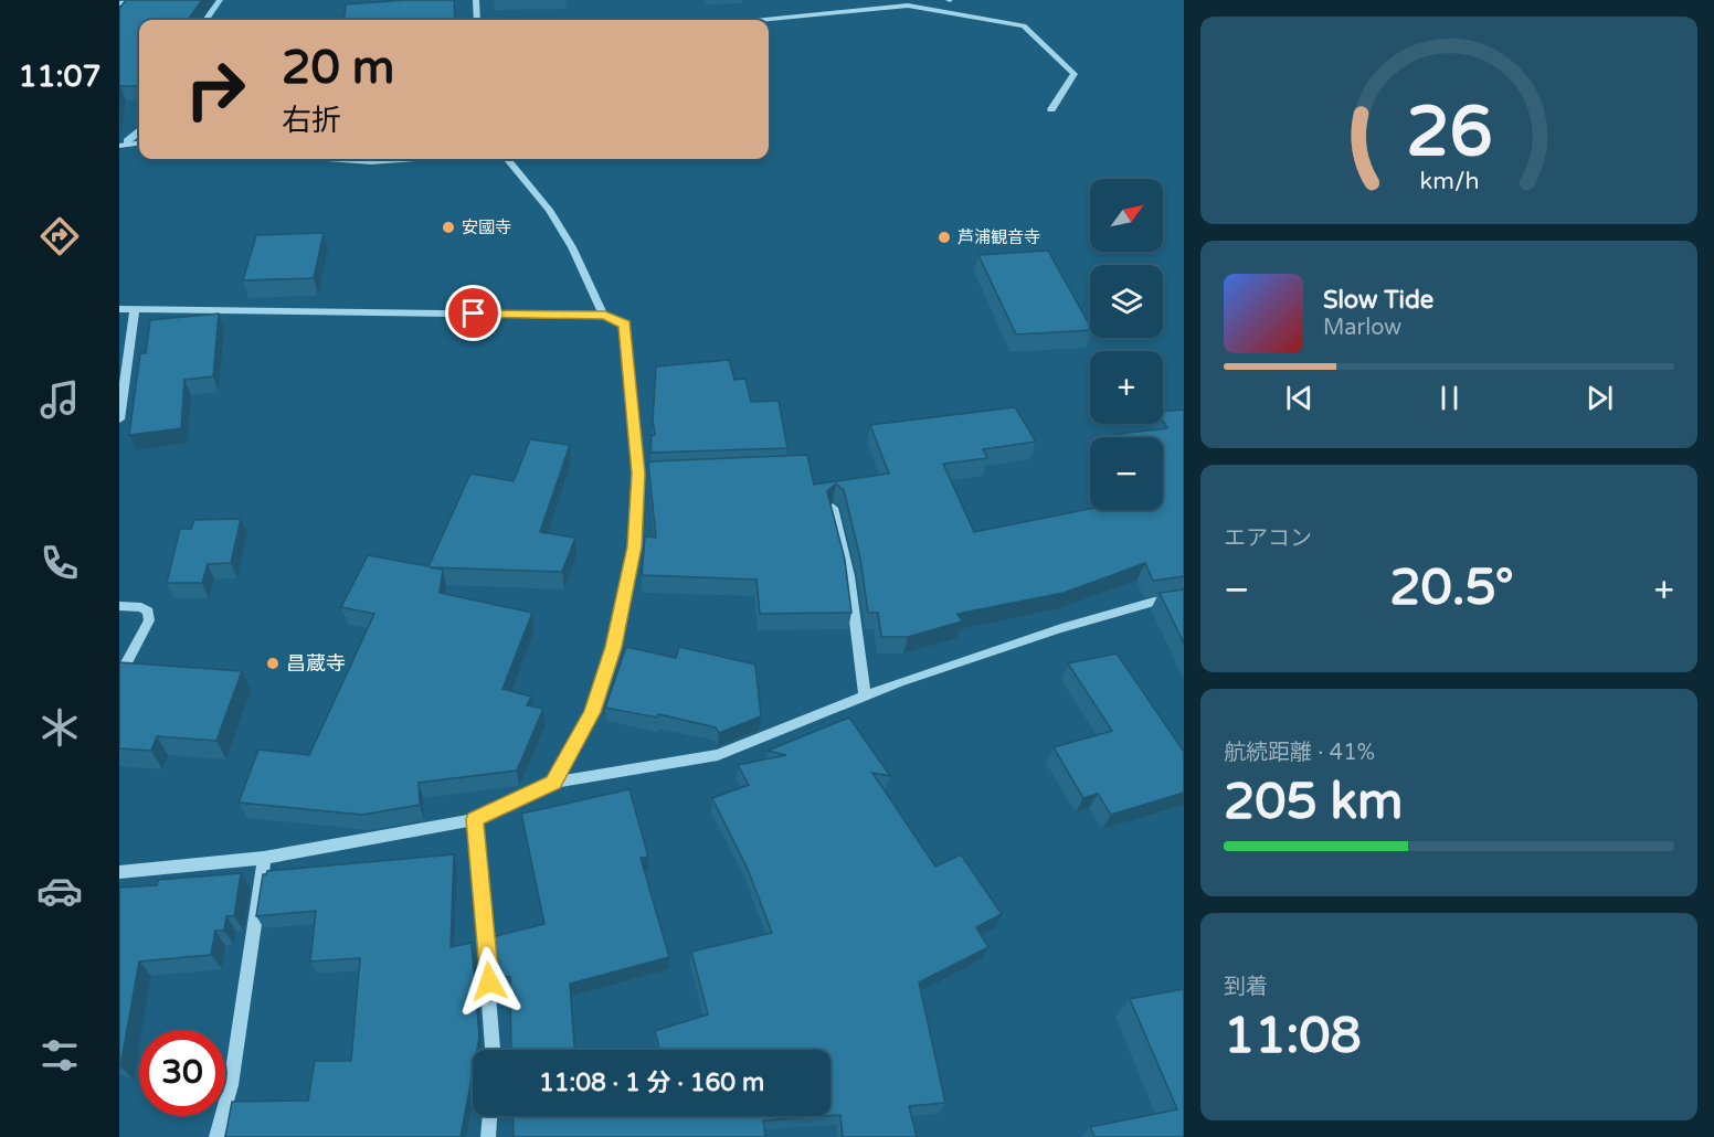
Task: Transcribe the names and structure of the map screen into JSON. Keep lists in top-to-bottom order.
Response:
{
  "places": ["安國寺", "芦浦観音寺", "昌蔵寺"],
  "north": "top right",
  "page": {
    "tabs": "11:07",
    "turn": ["20 m", "右折"],
    "map_buttons": ["+", "−"],
    "song": ["Slow Tide", "Marlow"],
    "tile": [
      "エアコン",
      ["航続距離 · 41%", "205 km"],
      ["到着", "11:08"]
    ],
    "heat": ["−", "20.5°", "+"],
    "limit": "30",
    "trip": "11:08 · 1 分 · 160 m",
    "gauge": ["26", "km/h"]
  }
}
